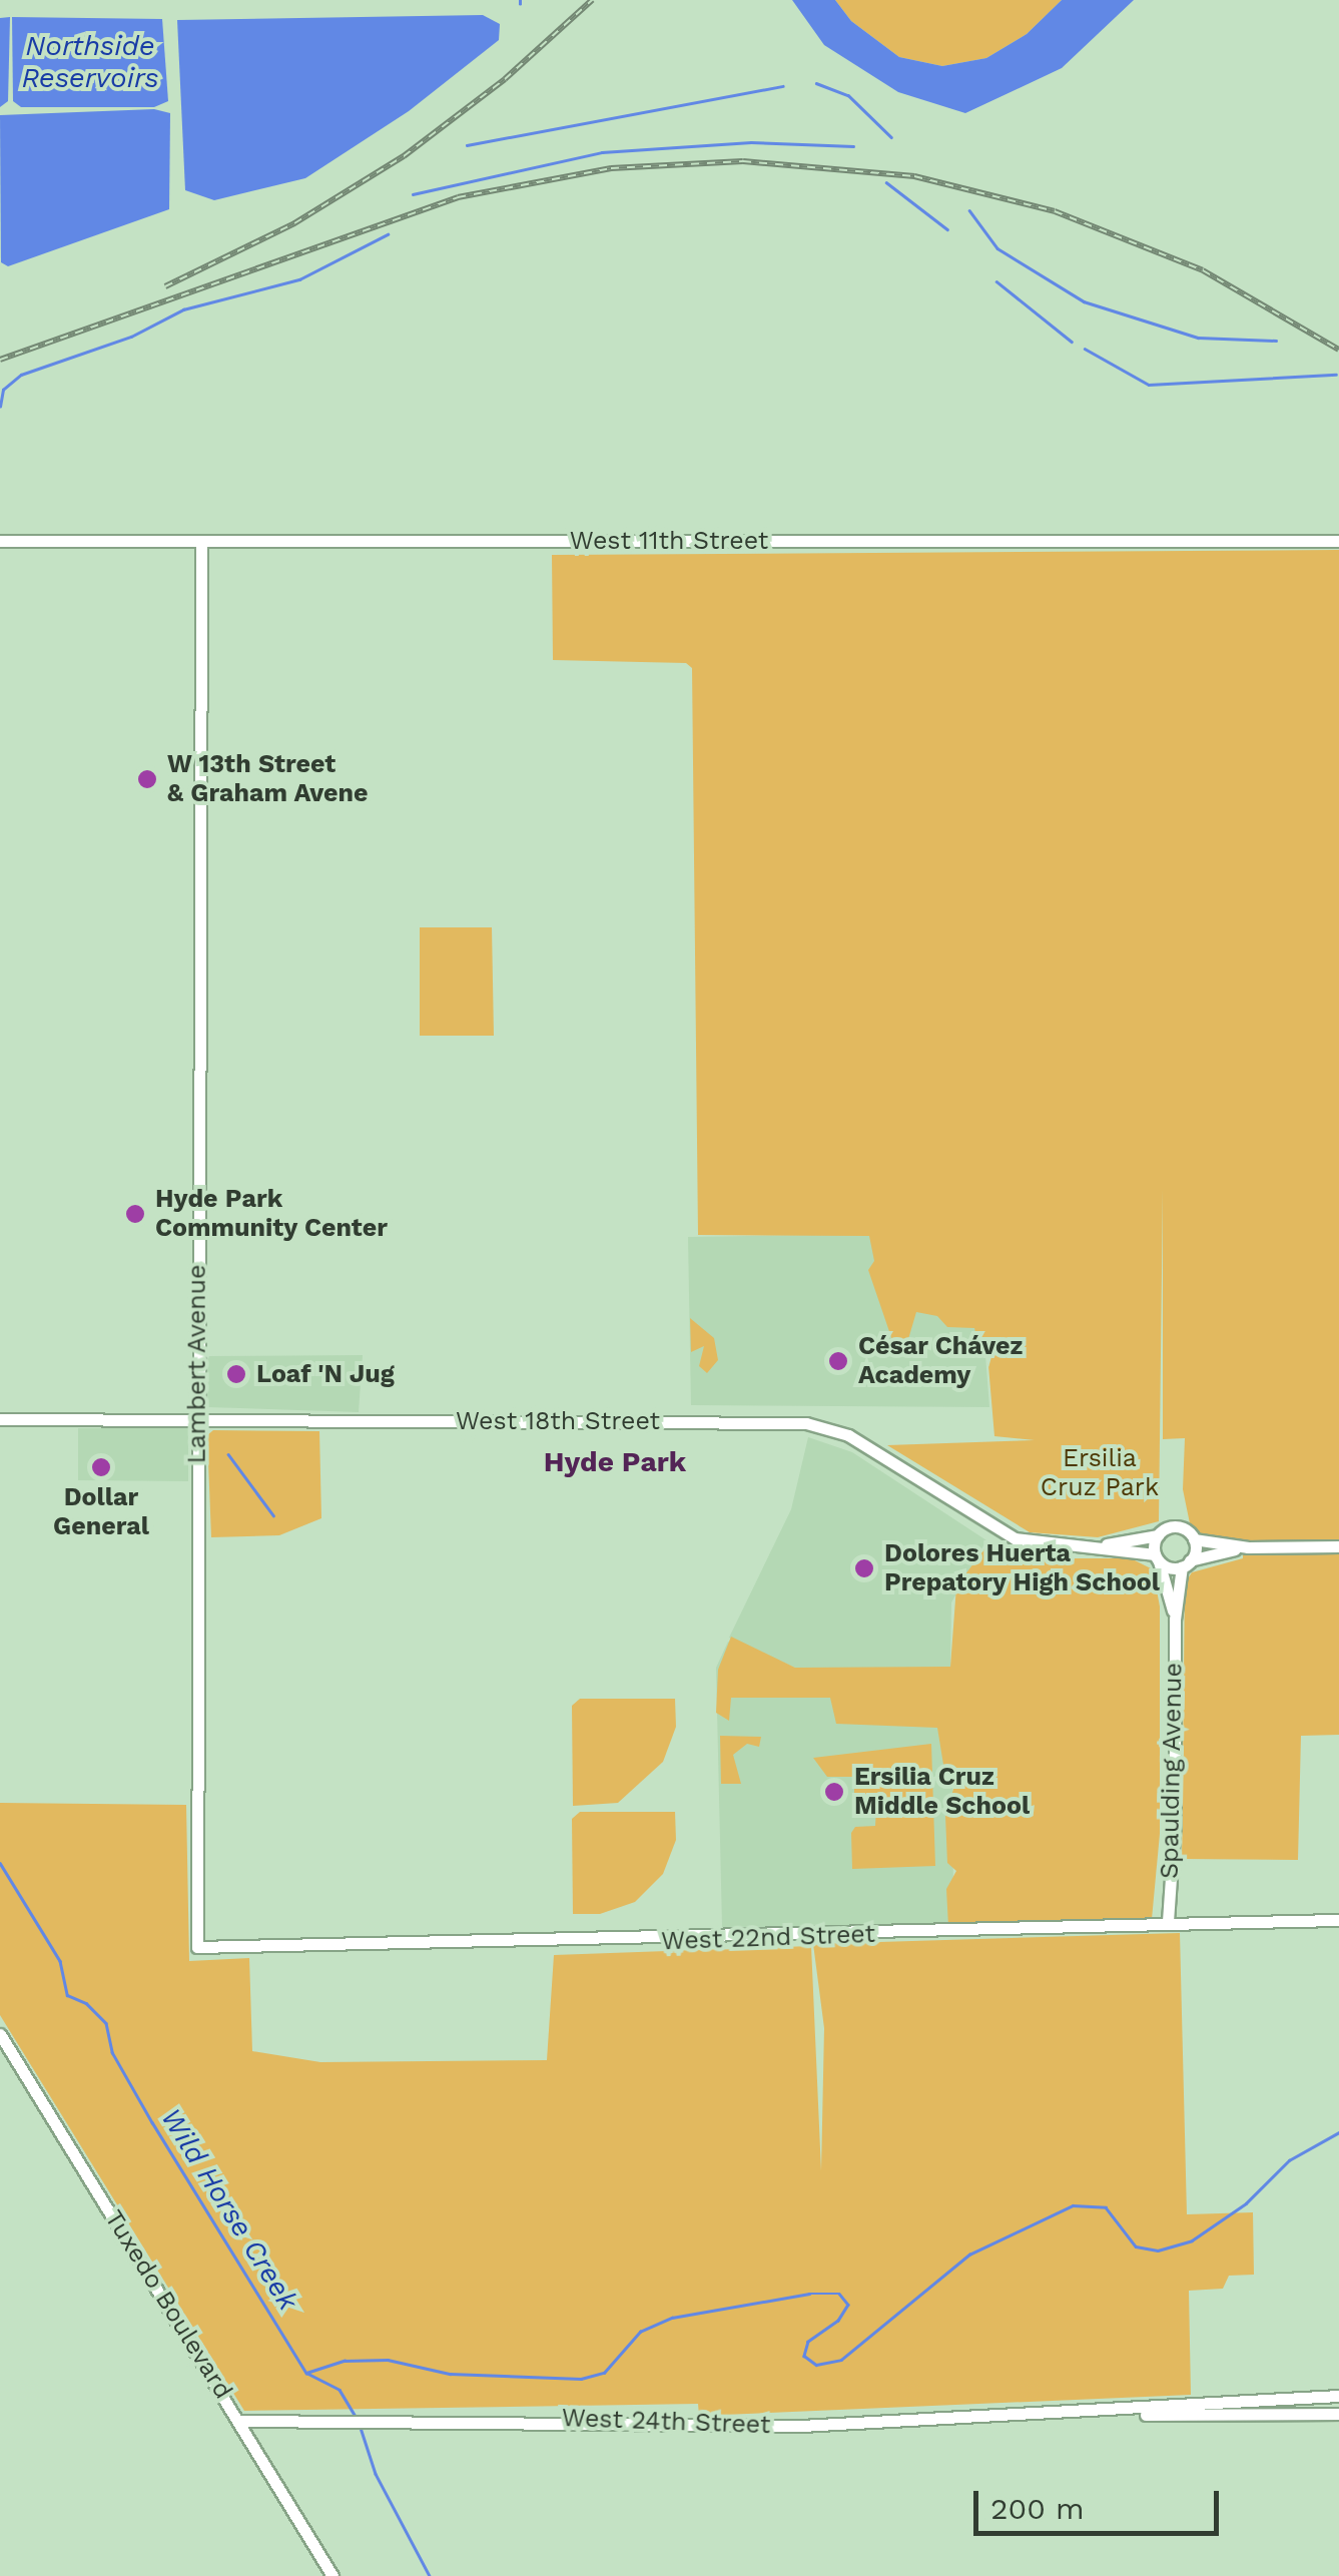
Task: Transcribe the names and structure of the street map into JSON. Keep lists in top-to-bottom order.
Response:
{
  "streets": {
    "street": [
      "West 11th Street",
      "Lambert Avenue",
      "West 18th Street",
      "Spaulding Avenue",
      "West 22nd Street",
      "Tuxedo Boulevard",
      "West 24th Street"
    ]
  },
  "crossings": [
    ["West 11th Street", "Lambert Avenue"],
    ["Lambert Avenue", "West 18th Street"],
    ["Lambert Avenue", "West 22nd Street"],
    ["West 18th Street", "Spaulding Avenue"],
    ["Spaulding Avenue", "West 22nd Street"],
    ["Tuxedo Boulevard", "West 24th Street"]
  ],
  "districts": ["Hyde Park"],
  "water": ["Northside Reservoirs", "Wild Horse Creek"],
  "parks": ["Ersilia Cruz Park"],
  "places": [
    "W 13th Street & Graham Avene",
    "Hyde Park Community Center",
    "César Chávez Academy",
    "Loaf 'N Jug",
    "Dollar General",
    "Dolores Huerta Prepatory High School",
    "Ersilia Cruz Middle School"
  ],
  "scale_bar": "200 m"
}
